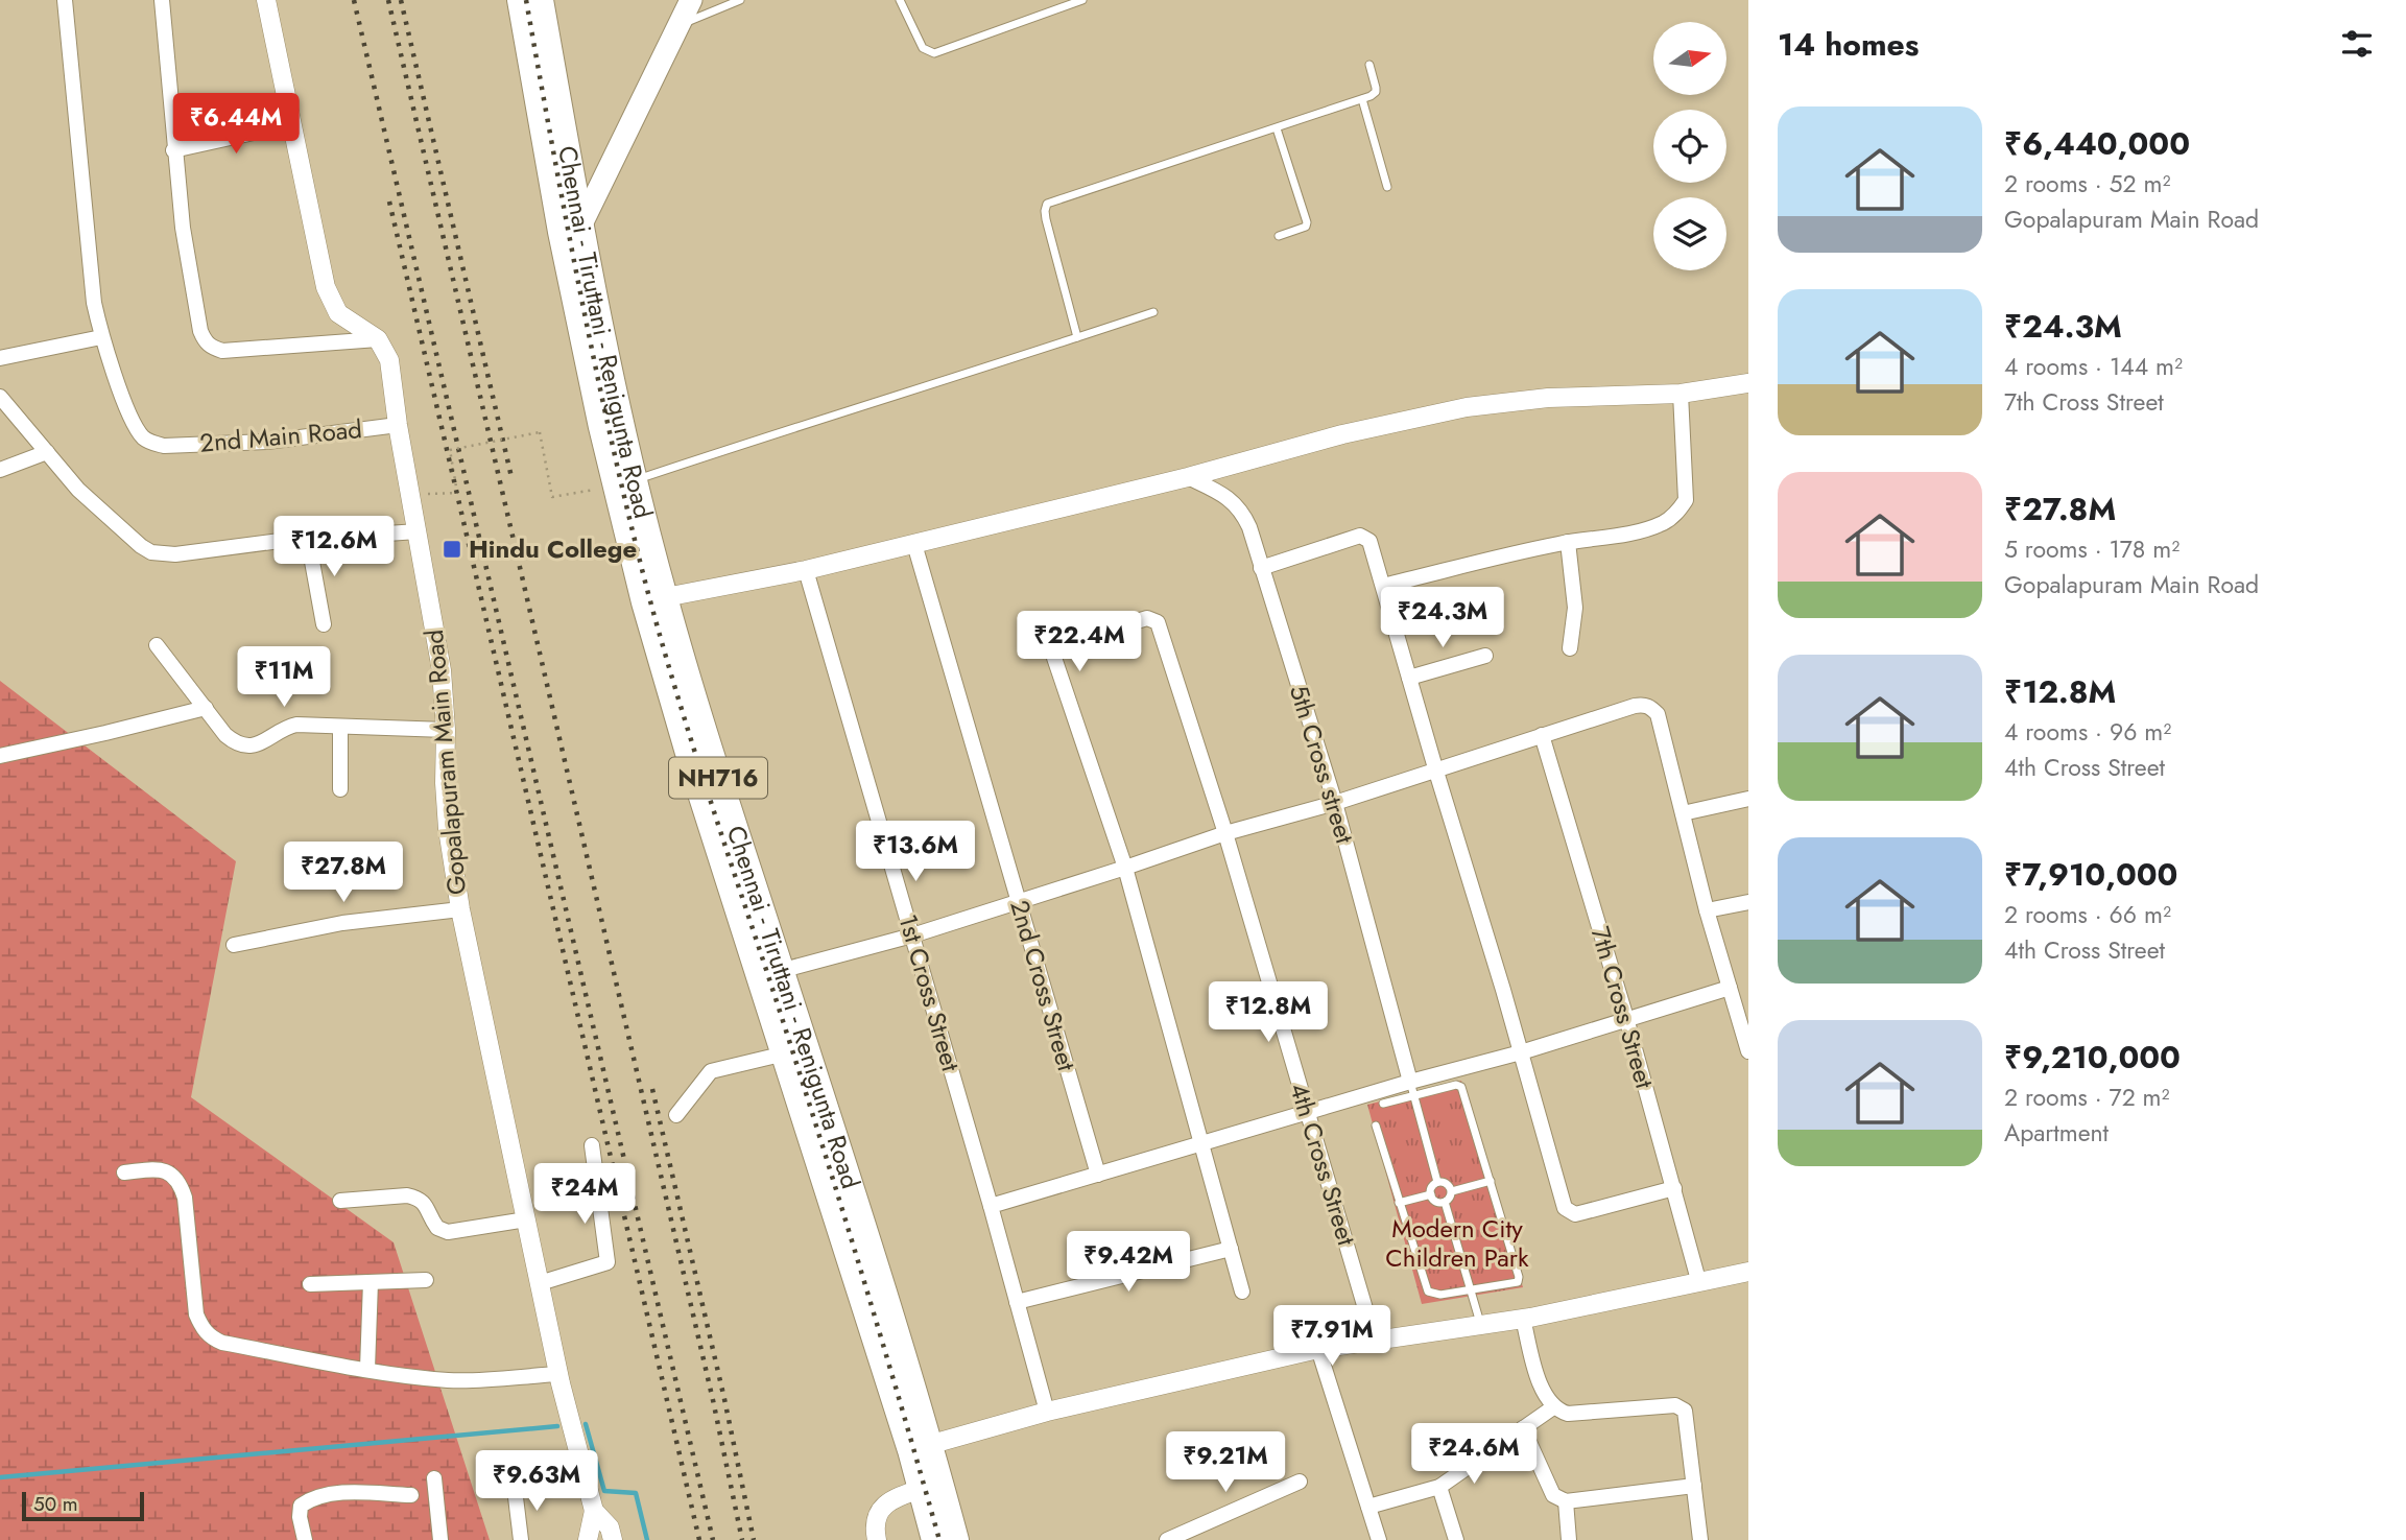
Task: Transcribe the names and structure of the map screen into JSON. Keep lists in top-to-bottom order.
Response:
{
  "streets": {
    "highway": ["Chennai - Tiruttani - Renigunta Road", "NH716"],
    "street": [
      "2nd Main Road",
      "Gopalapuram Main Road",
      "5th Cross street",
      "2nd Cross Street",
      "1st Cross Street",
      "7th Cross Street",
      "4th Cross Street"
    ]
  },
  "crossings": [
    ["2nd Main Road", "Gopalapuram Main Road"]
  ],
  "parks": ["Modern City Children Park"],
  "places": {
    "transit": ["Hindu College"]
  },
  "scale_bar": "50 m",
  "north": "right",
  "page": {
    "heading": "14 homes",
    "list": [
      {
        "name": "₹6,440,000",
        "note": "2 rooms · 52 m² · Gopalapuram Main Road"
      },
      {
        "name": "₹24.3M",
        "note": "4 rooms · 144 m² · 7th Cross Street"
      },
      {
        "name": "₹27.8M",
        "note": "5 rooms · 178 m² · Gopalapuram Main Road"
      },
      {
        "name": "₹12.8M",
        "note": "4 rooms · 96 m² · 4th Cross Street"
      },
      {
        "name": "₹7,910,000",
        "note": "2 rooms · 66 m² · 4th Cross Street"
      },
      {
        "name": "₹9,210,000",
        "note": "2 rooms · 72 m² · Apartment"
      }
    ],
    "price": [
      "₹6.44M",
      "₹12.6M",
      "₹24.3M",
      "₹22.4M",
      "₹11M",
      "₹13.6M",
      "₹27.8M",
      "₹12.8M",
      "₹24M",
      "₹9.42M",
      "₹7.91M",
      "₹24.6M",
      "₹9.21M",
      "₹9.63M"
    ],
    "scale": "50 m"
  }
}
